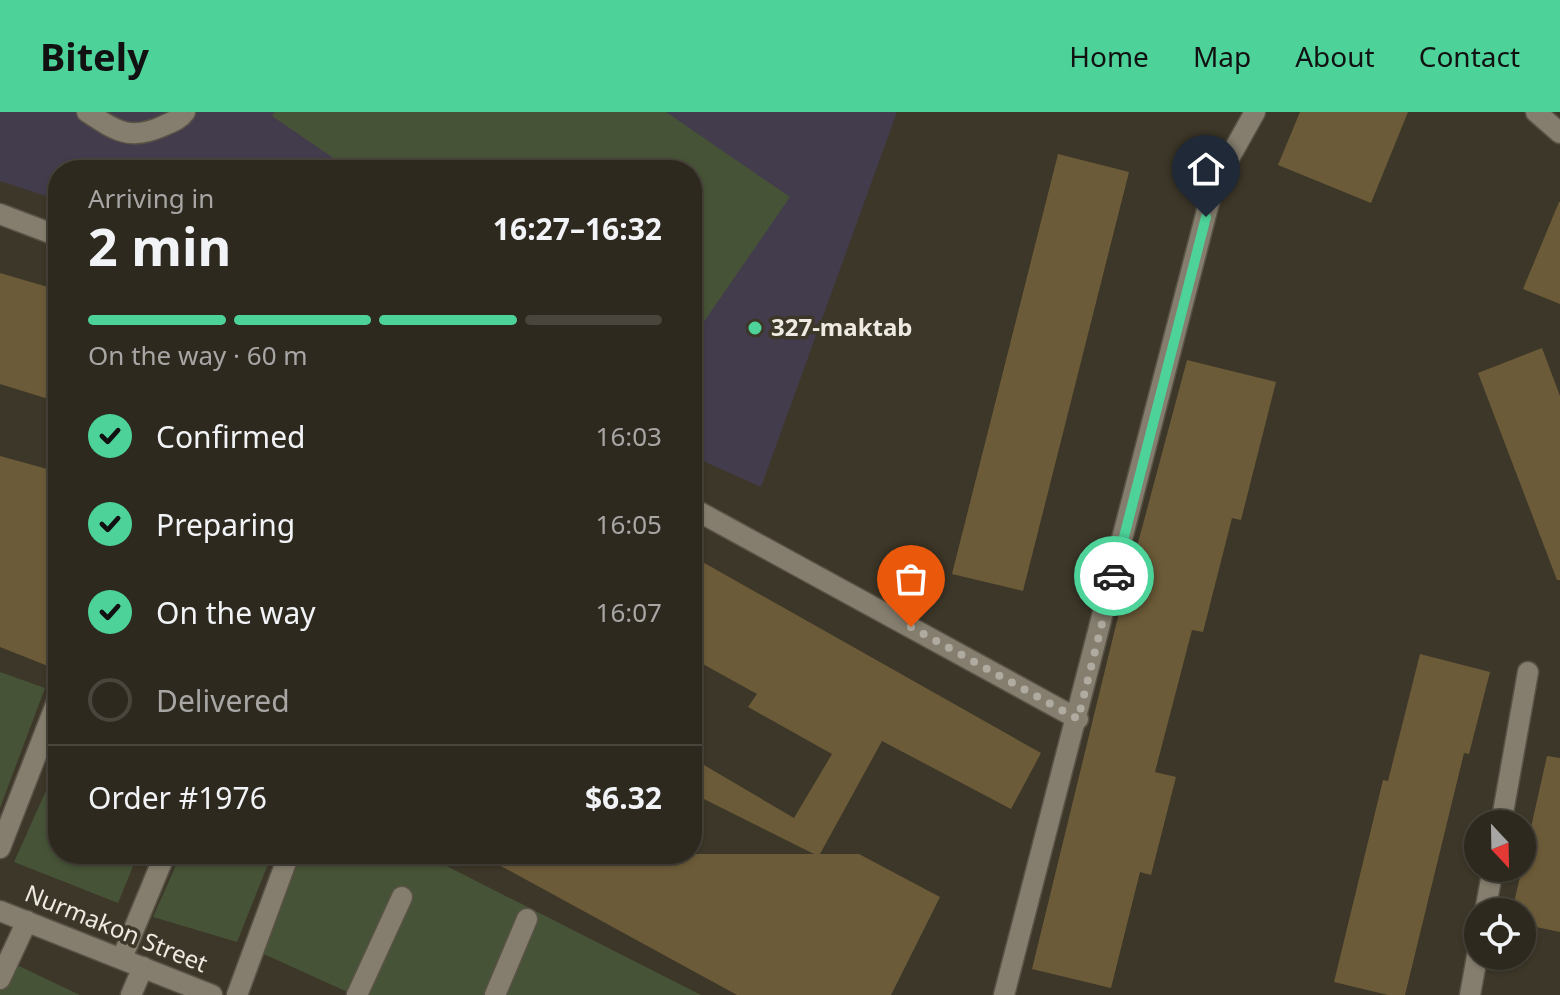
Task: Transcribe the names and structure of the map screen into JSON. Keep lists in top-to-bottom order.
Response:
{
  "streets": {
    "street": ["Nurmakon Street"]
  },
  "places": ["327-maktab"],
  "north": "bottom",
  "page": {
    "header": "Bitely",
    "nav": [
      "Home",
      "Map",
      "About",
      "Contact"
    ],
    "heading": ["2 min", "Arriving in", "16:27–16:32"],
    "panel": ["Order #1976", "$6.32"],
    "bar": "On the way · 60 m",
    "list": [
      ["Confirmed", "16:03"],
      ["Preparing", "16:05"],
      ["On the way", "16:07"],
      "Delivered"
    ]
  }
}
